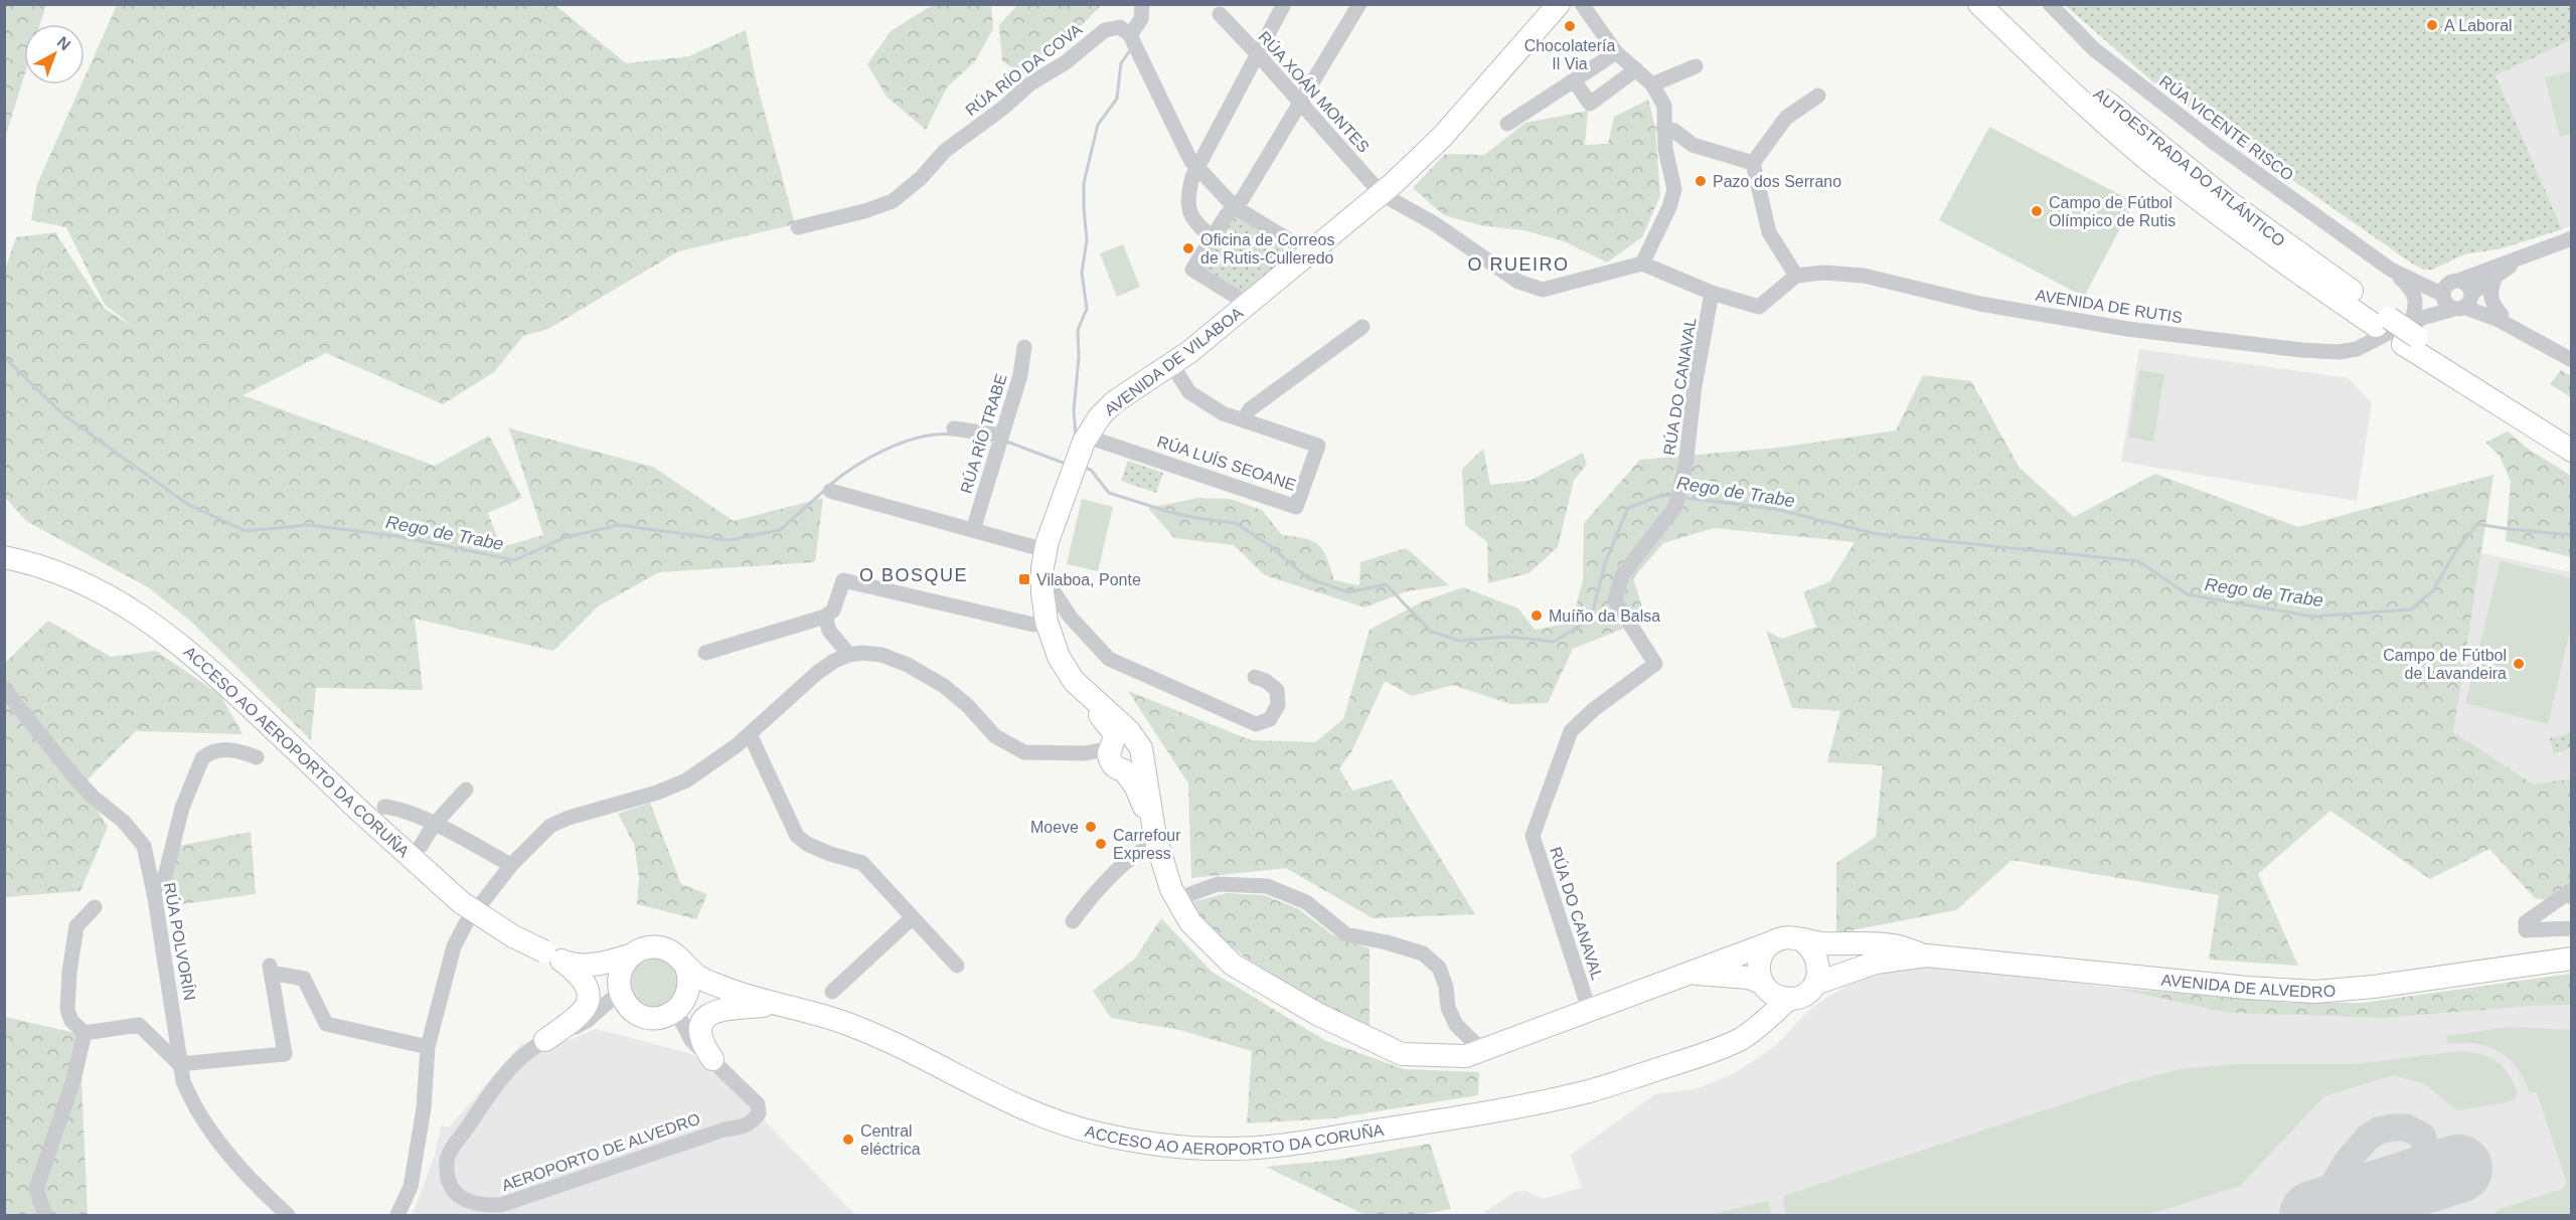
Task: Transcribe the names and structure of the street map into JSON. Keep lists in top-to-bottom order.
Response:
{
  "streets": {
    "highway": [
      "AUTOESTRADA DO ATLÁNTICO",
      "AVENIDA DE VILABOA",
      "ACCESO AO AEROPORTO DA CORUÑA",
      "AVENIDA DE ALVEDRO"
    ],
    "street": [
      "RÚA RÍO DA COVA",
      "RÚA XOÁN MONTES",
      "RÚA VICENTE RISCO",
      "AVENIDA DE RUTIS",
      "RÚA DO CANAVAL",
      "RÚA RÍO TRABE",
      "RÚA LUÍS SEOANE",
      "RÚA POLVORÍN",
      "AEROPORTO DE ALVEDRO"
    ]
  },
  "crossings": [
    ["RÚA XOÁN MONTES", "AVENIDA DE VILABOA"],
    ["RÚA VICENTE RISCO", "AVENIDA DE RUTIS"],
    ["AVENIDA DE VILABOA", "RÚA LUÍS SEOANE"],
    ["ACCESO AO AEROPORTO DA CORUÑA", "AVENIDA DE ALVEDRO"],
    ["ACCESO AO AEROPORTO DA CORUÑA", "AEROPORTO DE ALVEDRO"]
  ],
  "districts": ["O RUEIRO", "O BOSQUE"],
  "water": ["Rego de Trabe"],
  "places": {
    "other": [
      "A Laboral",
      "Chocolatería Il Via",
      "Pazo dos Serrano",
      "Campo de Fútbol Olímpico de Rutis",
      "Oficina de Correos de Rutis-Culleredo",
      "Muíño da Balsa",
      "Campo de Fútbol de Lavandeira",
      "Moeve",
      "Carrefour Express",
      "Central eléctrica"
    ],
    "transit": ["Vilaboa, Ponte"]
  },
  "north": "top right"
}
